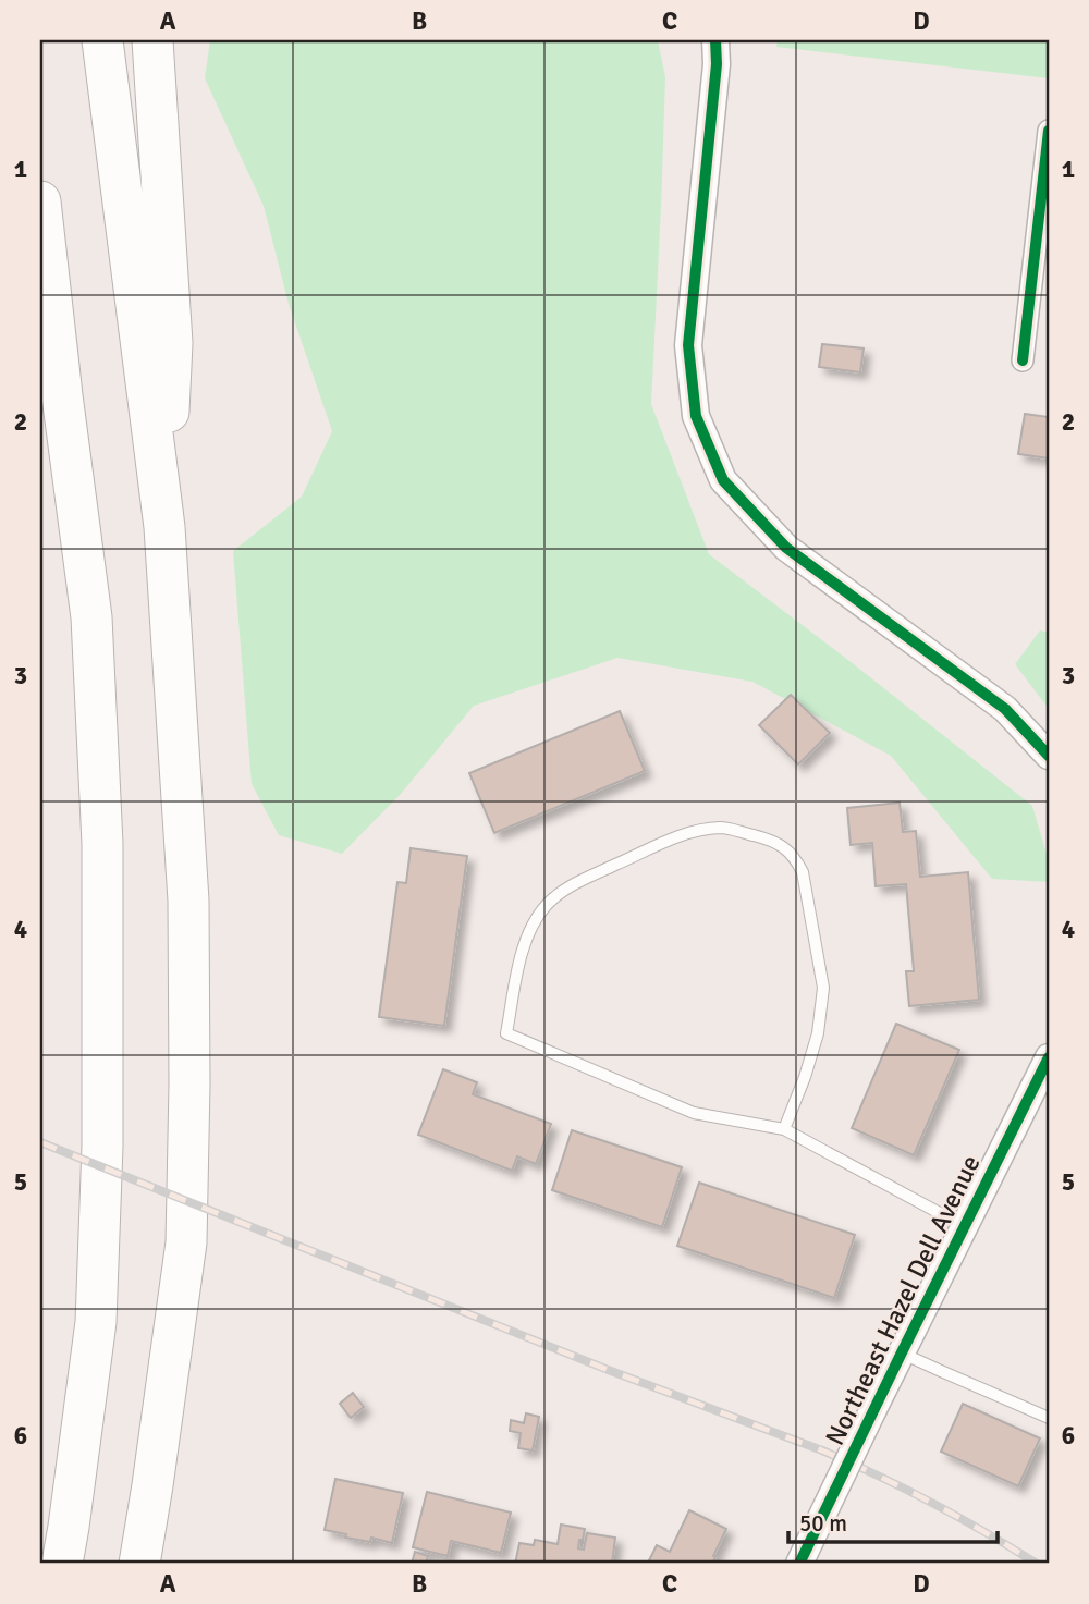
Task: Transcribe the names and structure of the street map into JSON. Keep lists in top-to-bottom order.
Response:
{
  "streets": {
    "street": ["Northeast Hazel Dell Avenue"]
  },
  "scale_bar": "50 m",
  "grid": {
    "columns": [
      "A",
      "B",
      "C",
      "D"
    ],
    "rows": [
      "1",
      "2",
      "3",
      "4",
      "5",
      "6"
    ]
  }
}
